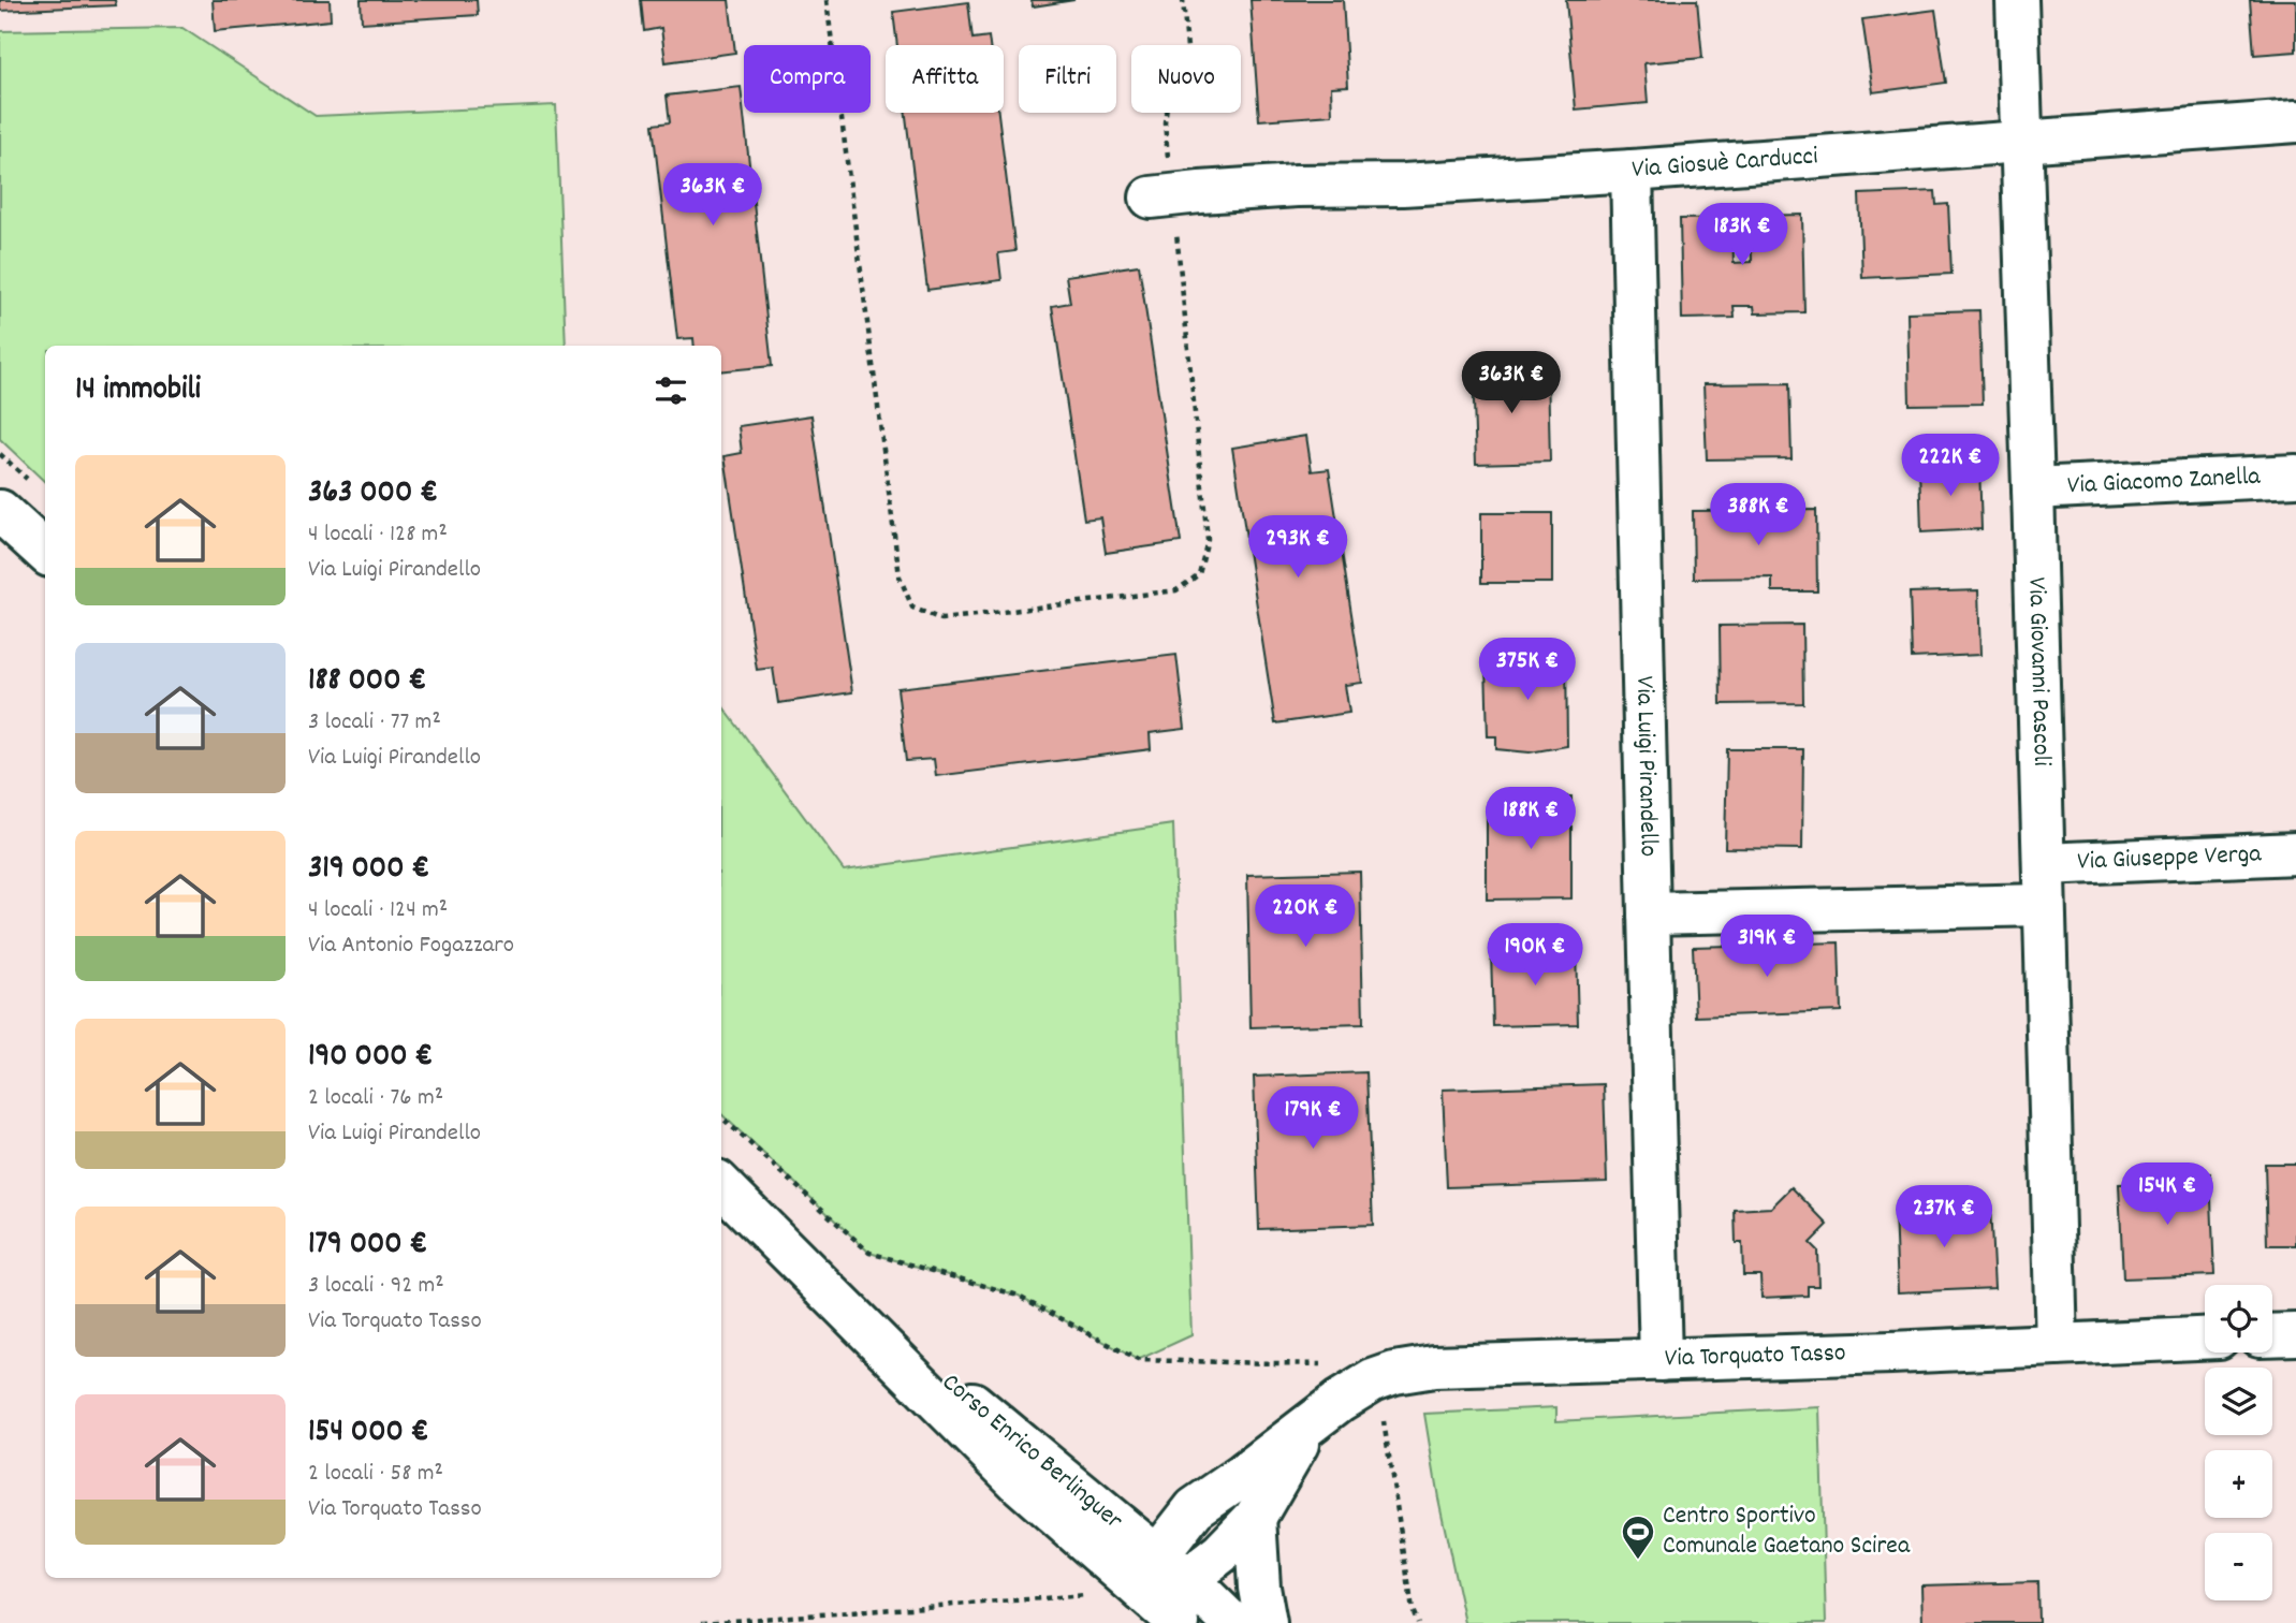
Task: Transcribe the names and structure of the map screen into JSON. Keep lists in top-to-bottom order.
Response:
{
  "streets": {
    "street": [
      "Via Giosuè Carducci",
      "Via Giacomo Zanella",
      "Via Giovanni Pascoli",
      "Via Luigi Pirandello",
      "Via Giuseppe Verga",
      "Via Torquato Tasso",
      "Corso Enrico Berlinguer"
    ]
  },
  "crossings": [
    ["Via Giosuè Carducci", "Via Giovanni Pascoli"],
    ["Via Giosuè Carducci", "Via Luigi Pirandello"],
    ["Via Giacomo Zanella", "Via Giovanni Pascoli"],
    ["Via Giovanni Pascoli", "Via Giuseppe Verga"],
    ["Via Giovanni Pascoli", "Via Torquato Tasso"],
    ["Via Luigi Pirandello", "Via Torquato Tasso"],
    ["Via Torquato Tasso", "Corso Enrico Berlinguer"]
  ],
  "places": {
    "sports": ["Centro Sportivo Comunale Gaetano Scirea"]
  },
  "page": {
    "chip": [
      "Compra",
      "Affitta",
      "Filtri",
      "Nuovo"
    ],
    "price": [
      "363K €",
      "183K €",
      "363K €",
      "222K €",
      "388K €",
      "293K €",
      "375K €",
      "188K €",
      "220K €",
      "319K €",
      "190K €",
      "179K €",
      "154K €",
      "237K €"
    ],
    "heading": "14 immobili",
    "list": [
      {
        "name": "363 000 €",
        "note": "4 locali · 128 m² · Via Luigi Pirandello"
      },
      {
        "name": "188 000 €",
        "note": "3 locali · 77 m² · Via Luigi Pirandello"
      },
      {
        "name": "319 000 €",
        "note": "4 locali · 124 m² · Via Antonio Fogazzaro"
      },
      {
        "name": "190 000 €",
        "note": "2 locali · 76 m² · Via Luigi Pirandello"
      },
      {
        "name": "179 000 €",
        "note": "3 locali · 92 m² · Via Torquato Tasso"
      },
      {
        "name": "154 000 €",
        "note": "2 locali · 58 m² · Via Torquato Tasso"
      }
    ],
    "map_buttons": ["+", "−"]
  }
}
